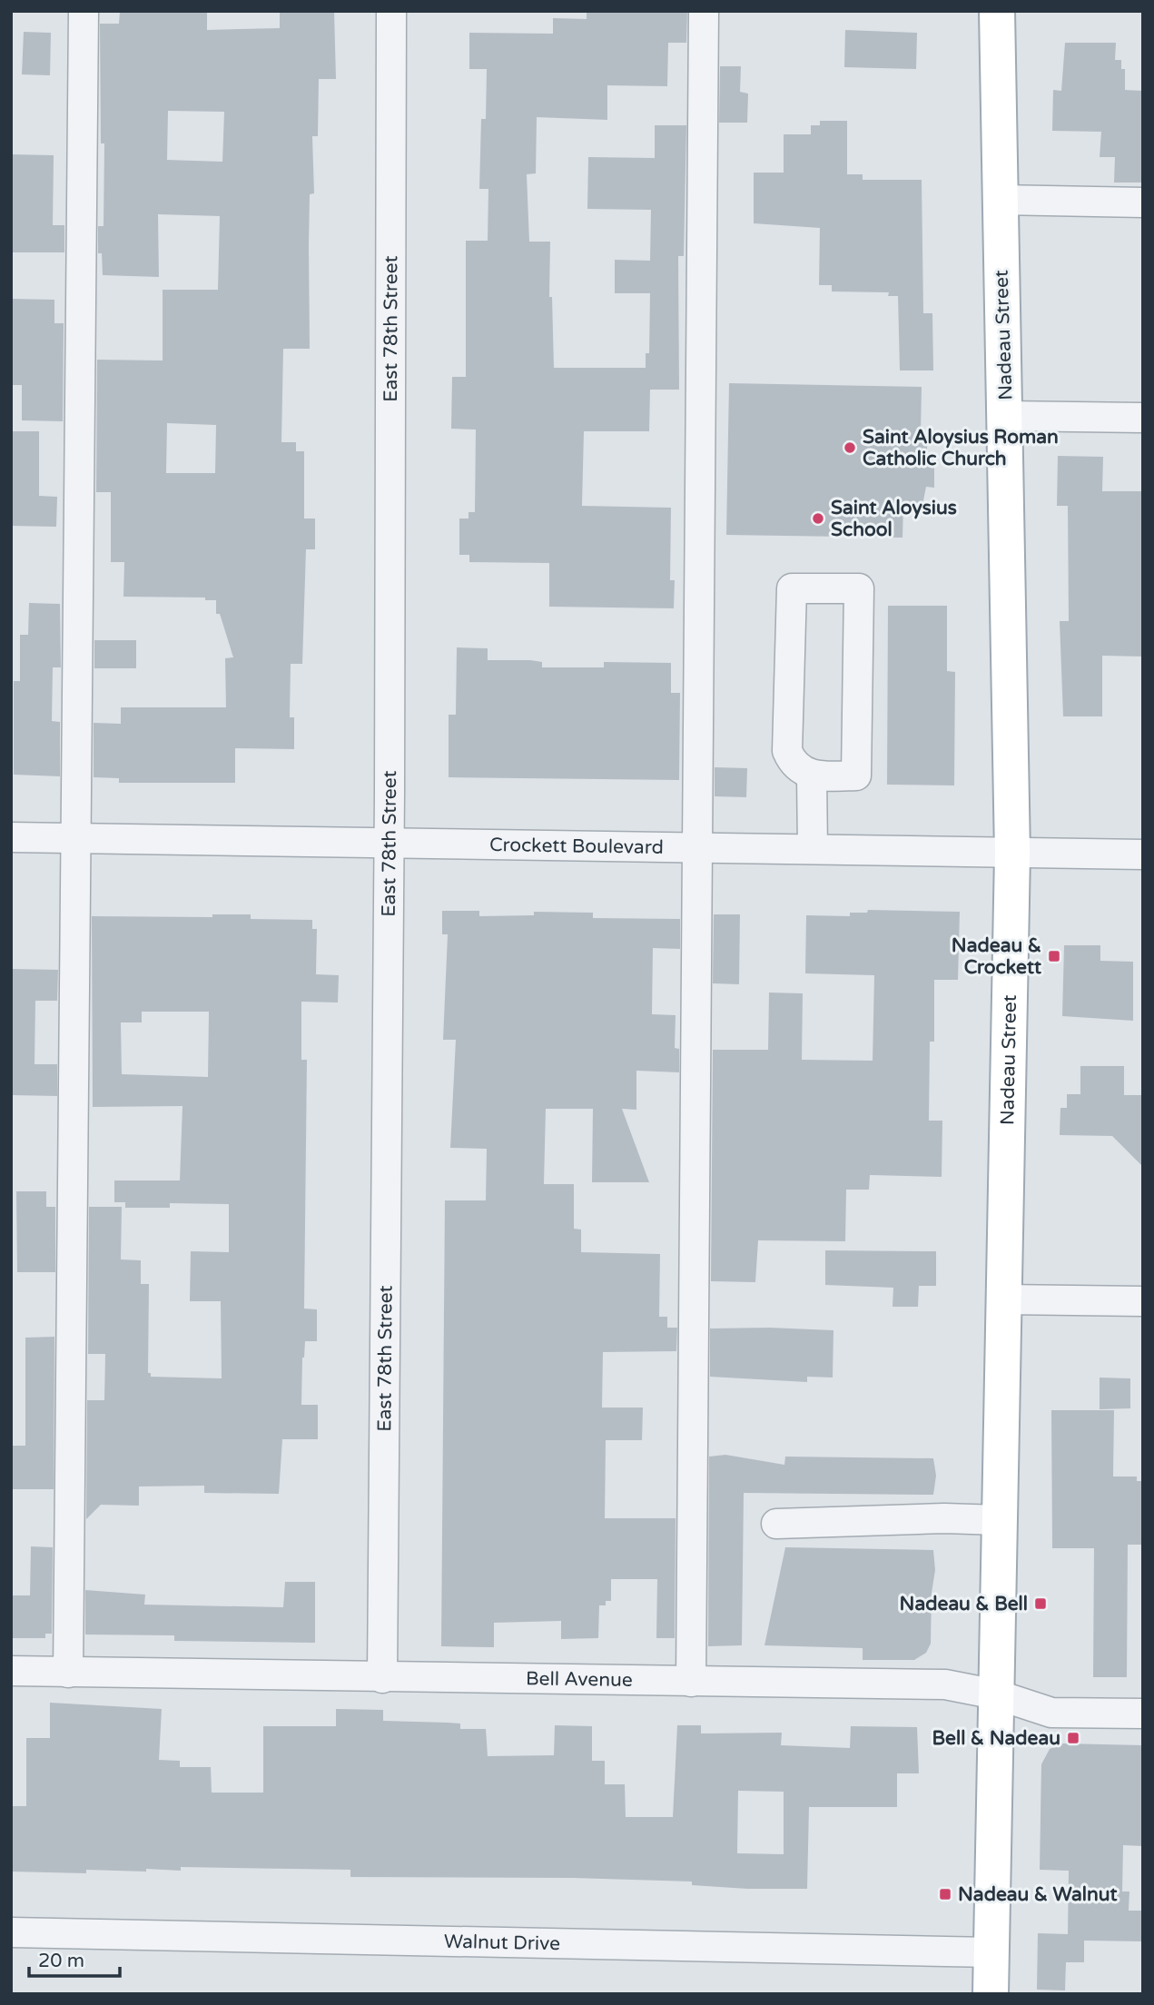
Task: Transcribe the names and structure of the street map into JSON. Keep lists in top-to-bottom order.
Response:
{
  "streets": {
    "main road": ["Nadeau Street"],
    "street": [
      "East 78th Street",
      "Crockett Boulevard",
      "Bell Avenue",
      "Walnut Drive"
    ]
  },
  "crossings": [
    ["East 78th Street", "Crockett Boulevard"],
    ["East 78th Street", "Bell Avenue"],
    ["Nadeau Street", "Crockett Boulevard"],
    ["Nadeau Street", "Bell Avenue"],
    ["Nadeau Street", "Walnut Drive"]
  ],
  "places": {
    "other": ["Saint Aloysius Roman Catholic Church", "Saint Aloysius School"],
    "transit": [
      "Nadeau & Crockett",
      "Nadeau & Bell",
      "Bell & Nadeau",
      "Nadeau & Walnut"
    ]
  },
  "scale_bar": "20 m"
}
